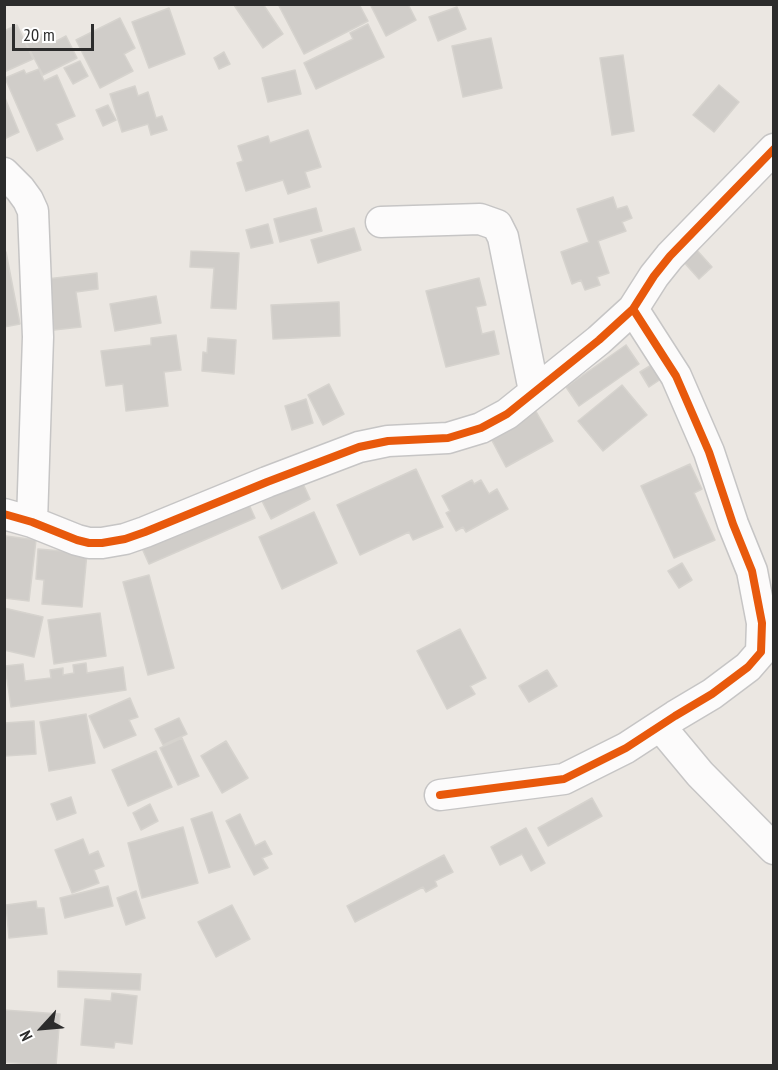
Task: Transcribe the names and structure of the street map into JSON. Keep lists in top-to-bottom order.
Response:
{
  "scale_bar": "20 m",
  "north": "bottom left"
}
